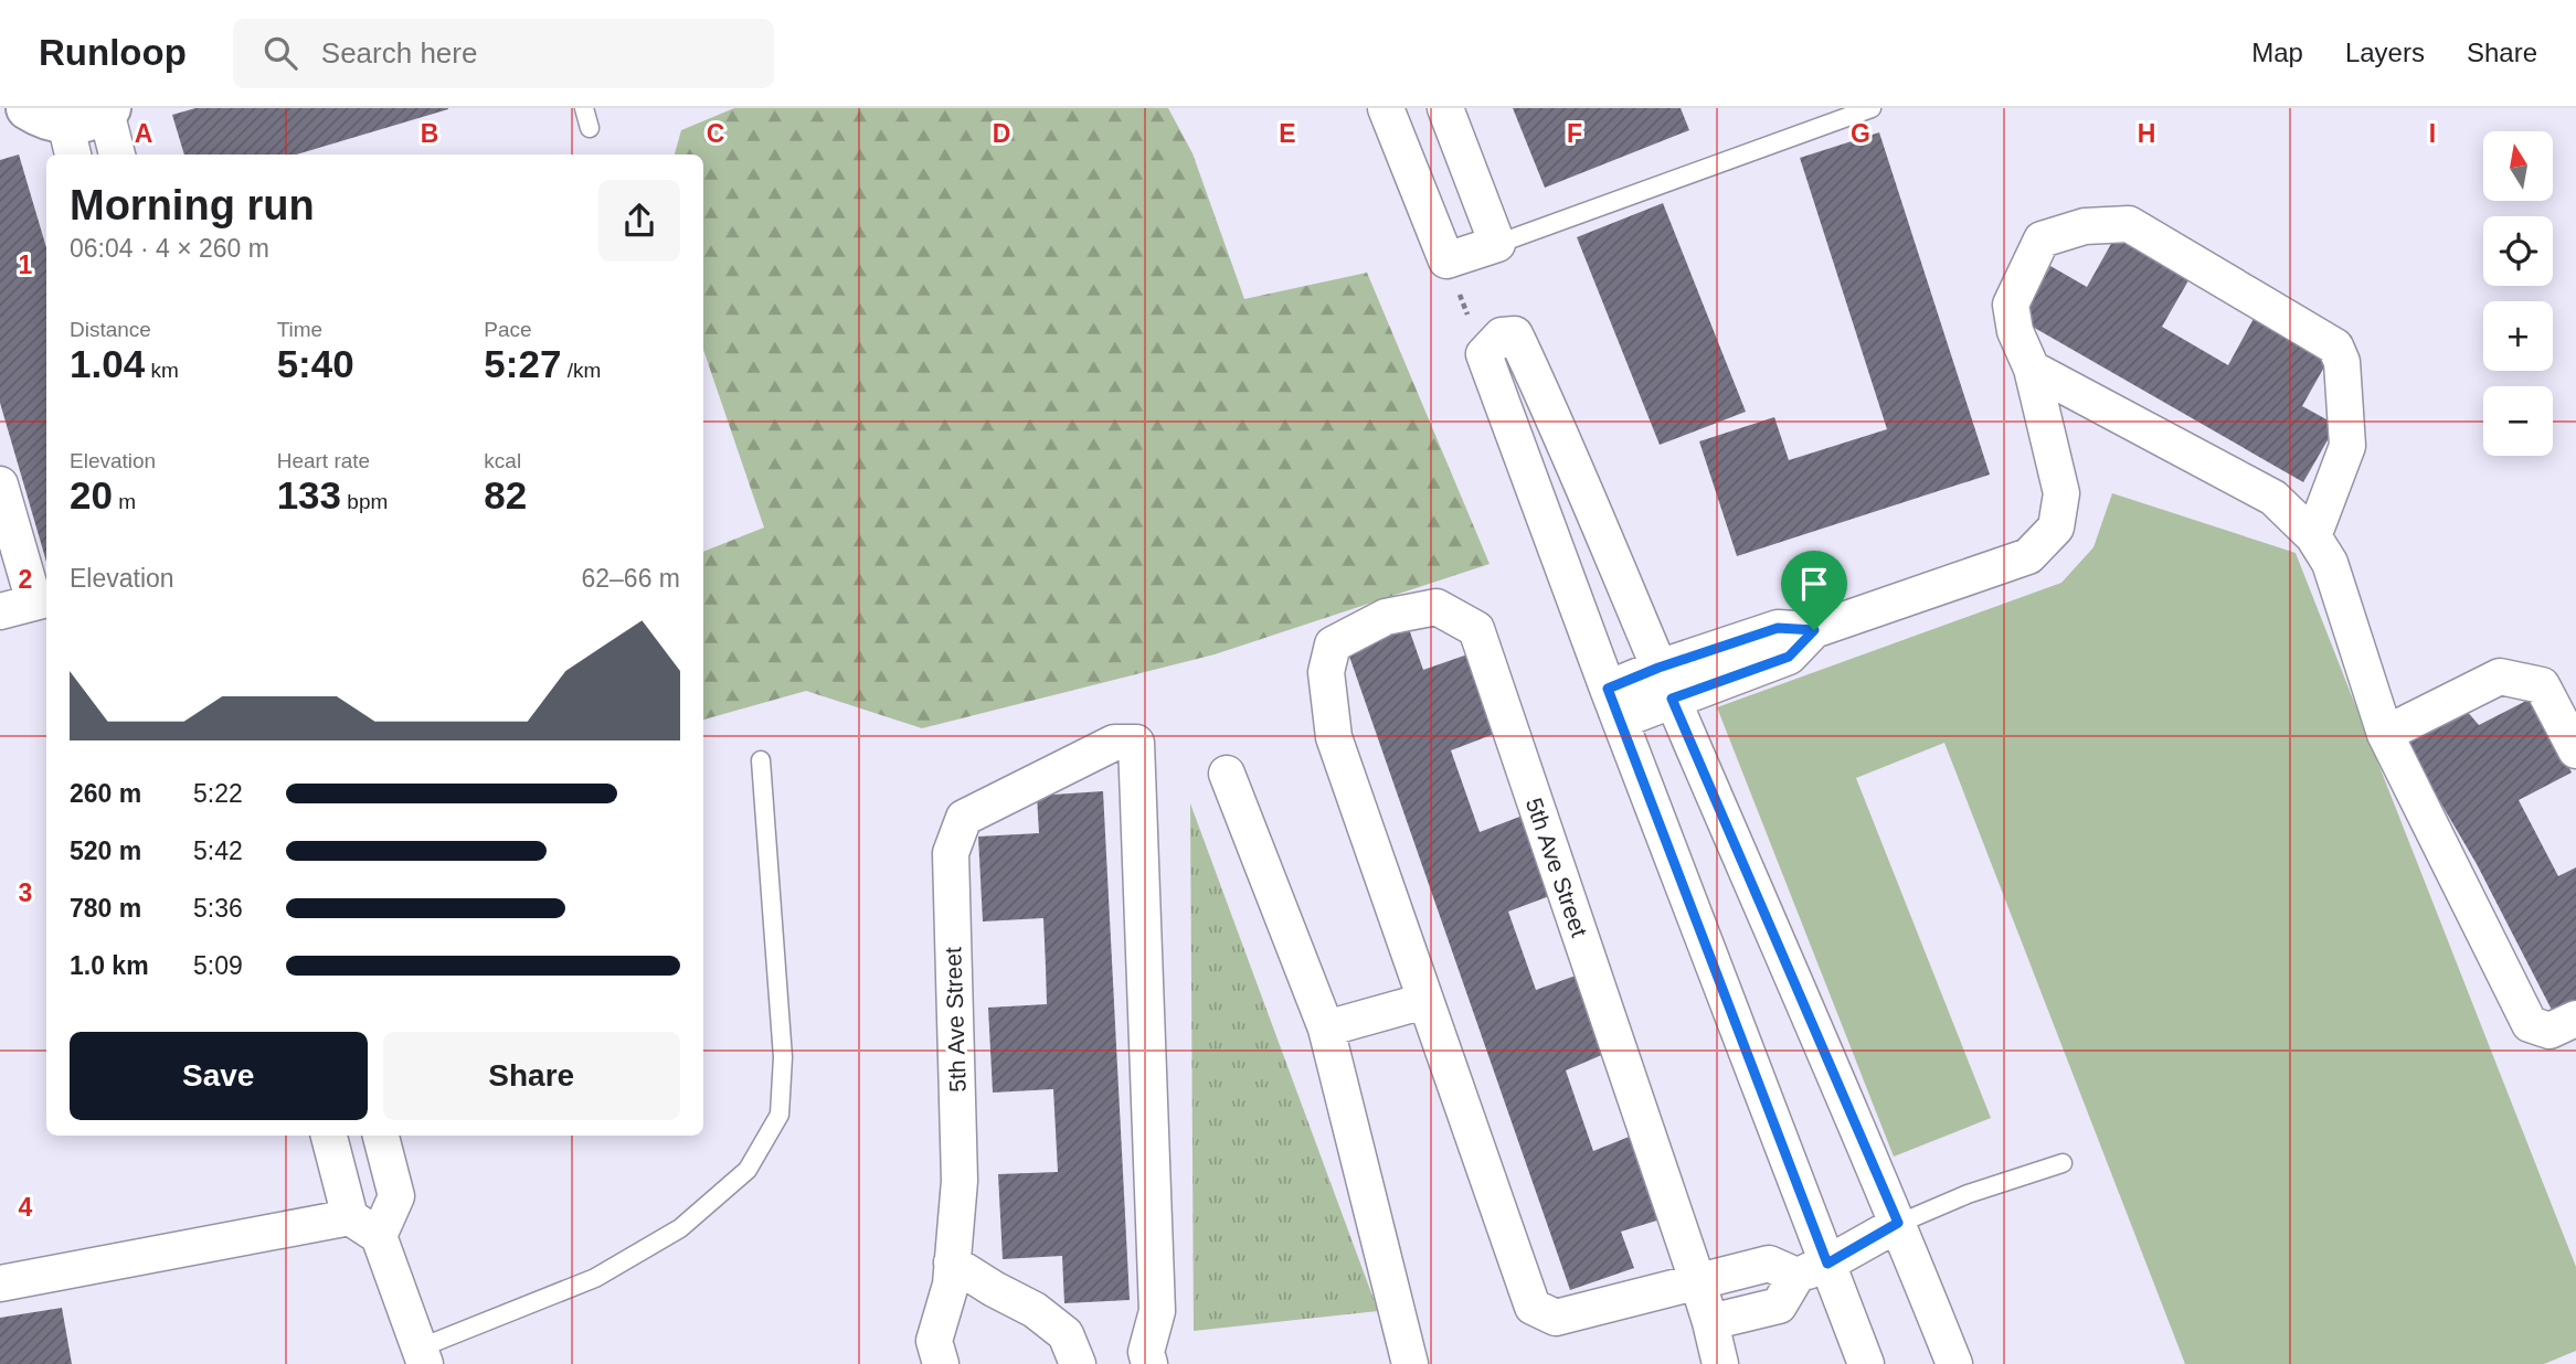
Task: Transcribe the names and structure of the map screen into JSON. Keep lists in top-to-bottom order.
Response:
{
  "streets": {
    "street": ["5th Ave Street"]
  },
  "north": "top",
  "page": {
    "header": "Runloop",
    "search": "Search here",
    "nav": ["Map", "Layers", "Share"],
    "map_buttons": ["+", "−"],
    "heading": ["Morning run", "06:04 · 4 × 260 m"],
    "stats": [
      ["Distance", "1.04 km"],
      ["Time", "5:40"],
      ["Pace", "5:27 /km"],
      ["Elevation", "20 m"],
      ["Heart rate", "133 bpm"],
      ["kcal", "82"]
    ],
    "chart": ["Elevation", "62–66 m"],
    "list": [
      {
        "name": "260 m",
        "note": "5:22"
      },
      {
        "name": "520 m",
        "note": "5:42"
      },
      {
        "name": "780 m",
        "note": "5:36"
      },
      {
        "name": "1.0 km",
        "note": "5:09"
      }
    ],
    "buttons": ["Save", "Share"]
  },
  "grid": {
    "columns": [
      "A",
      "B",
      "C",
      "D",
      "E",
      "F",
      "G",
      "H",
      "I"
    ],
    "rows": [
      "1",
      "2",
      "3",
      "4"
    ]
  }
}
